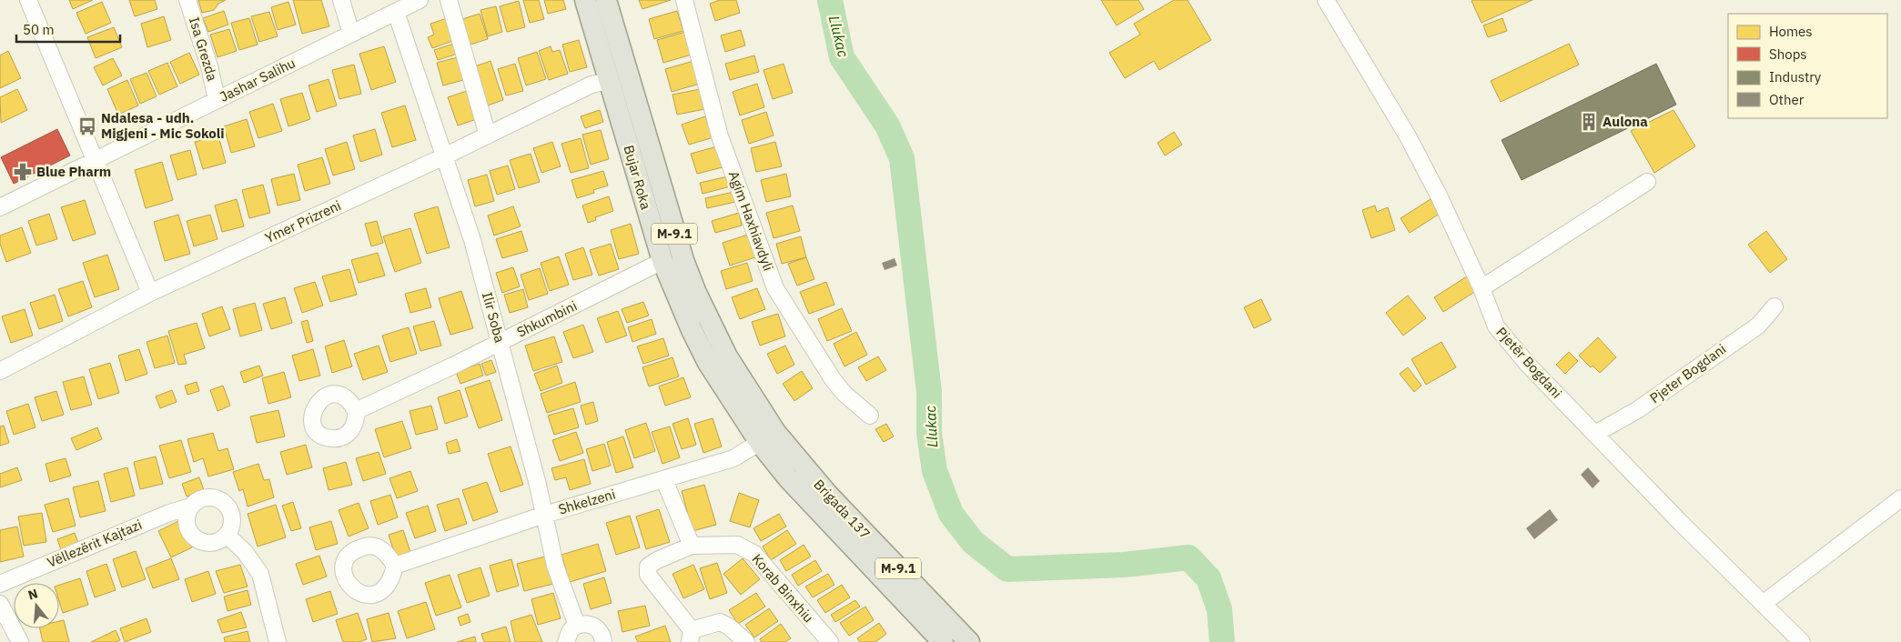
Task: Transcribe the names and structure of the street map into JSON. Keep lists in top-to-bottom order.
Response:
{
  "streets": {
    "main road": ["Bujar Roka", "M-9.1", "Brigada 137"],
    "street": [
      "Isa Grezda",
      "Jashar Salihu",
      "Agim Haxhiavdyli",
      "Ymer Prizreni",
      "Ilir Soba",
      "Shkumbini",
      "Pjetër Bogdani",
      "Pjeter Bogdani",
      "Shkelzeni",
      "Vëllezërit Kajtazi",
      "Korab Binxhiu"
    ]
  },
  "crossings": [
    ["Isa Grezda", "Jashar Salihu"],
    ["Jashar Salihu", "Ilir Soba"],
    ["Bujar Roka", "Ymer Prizreni"],
    ["Bujar Roka", "Shkumbini"],
    ["Bujar Roka", "Shkelzeni"],
    ["Bujar Roka", "Brigada 137"],
    ["Ymer Prizreni", "Ilir Soba"],
    ["Ilir Soba", "Shkumbini"],
    ["Ilir Soba", "Shkelzeni"],
    ["Pjetër Bogdani", "Pjeter Bogdani"],
    ["Shkelzeni", "Brigada 137"]
  ],
  "water": ["Llukac"],
  "places": {
    "building": ["Aulona"],
    "bus stop": ["Ndalesa - udh. Migjeni - Mic Sokoli"],
    "pharmacy": ["Blue Pharm"]
  },
  "legend": [
    "Homes",
    "Shops",
    "Industry",
    "Other"
  ],
  "scale_bar": "50 m",
  "north": "top"
}
